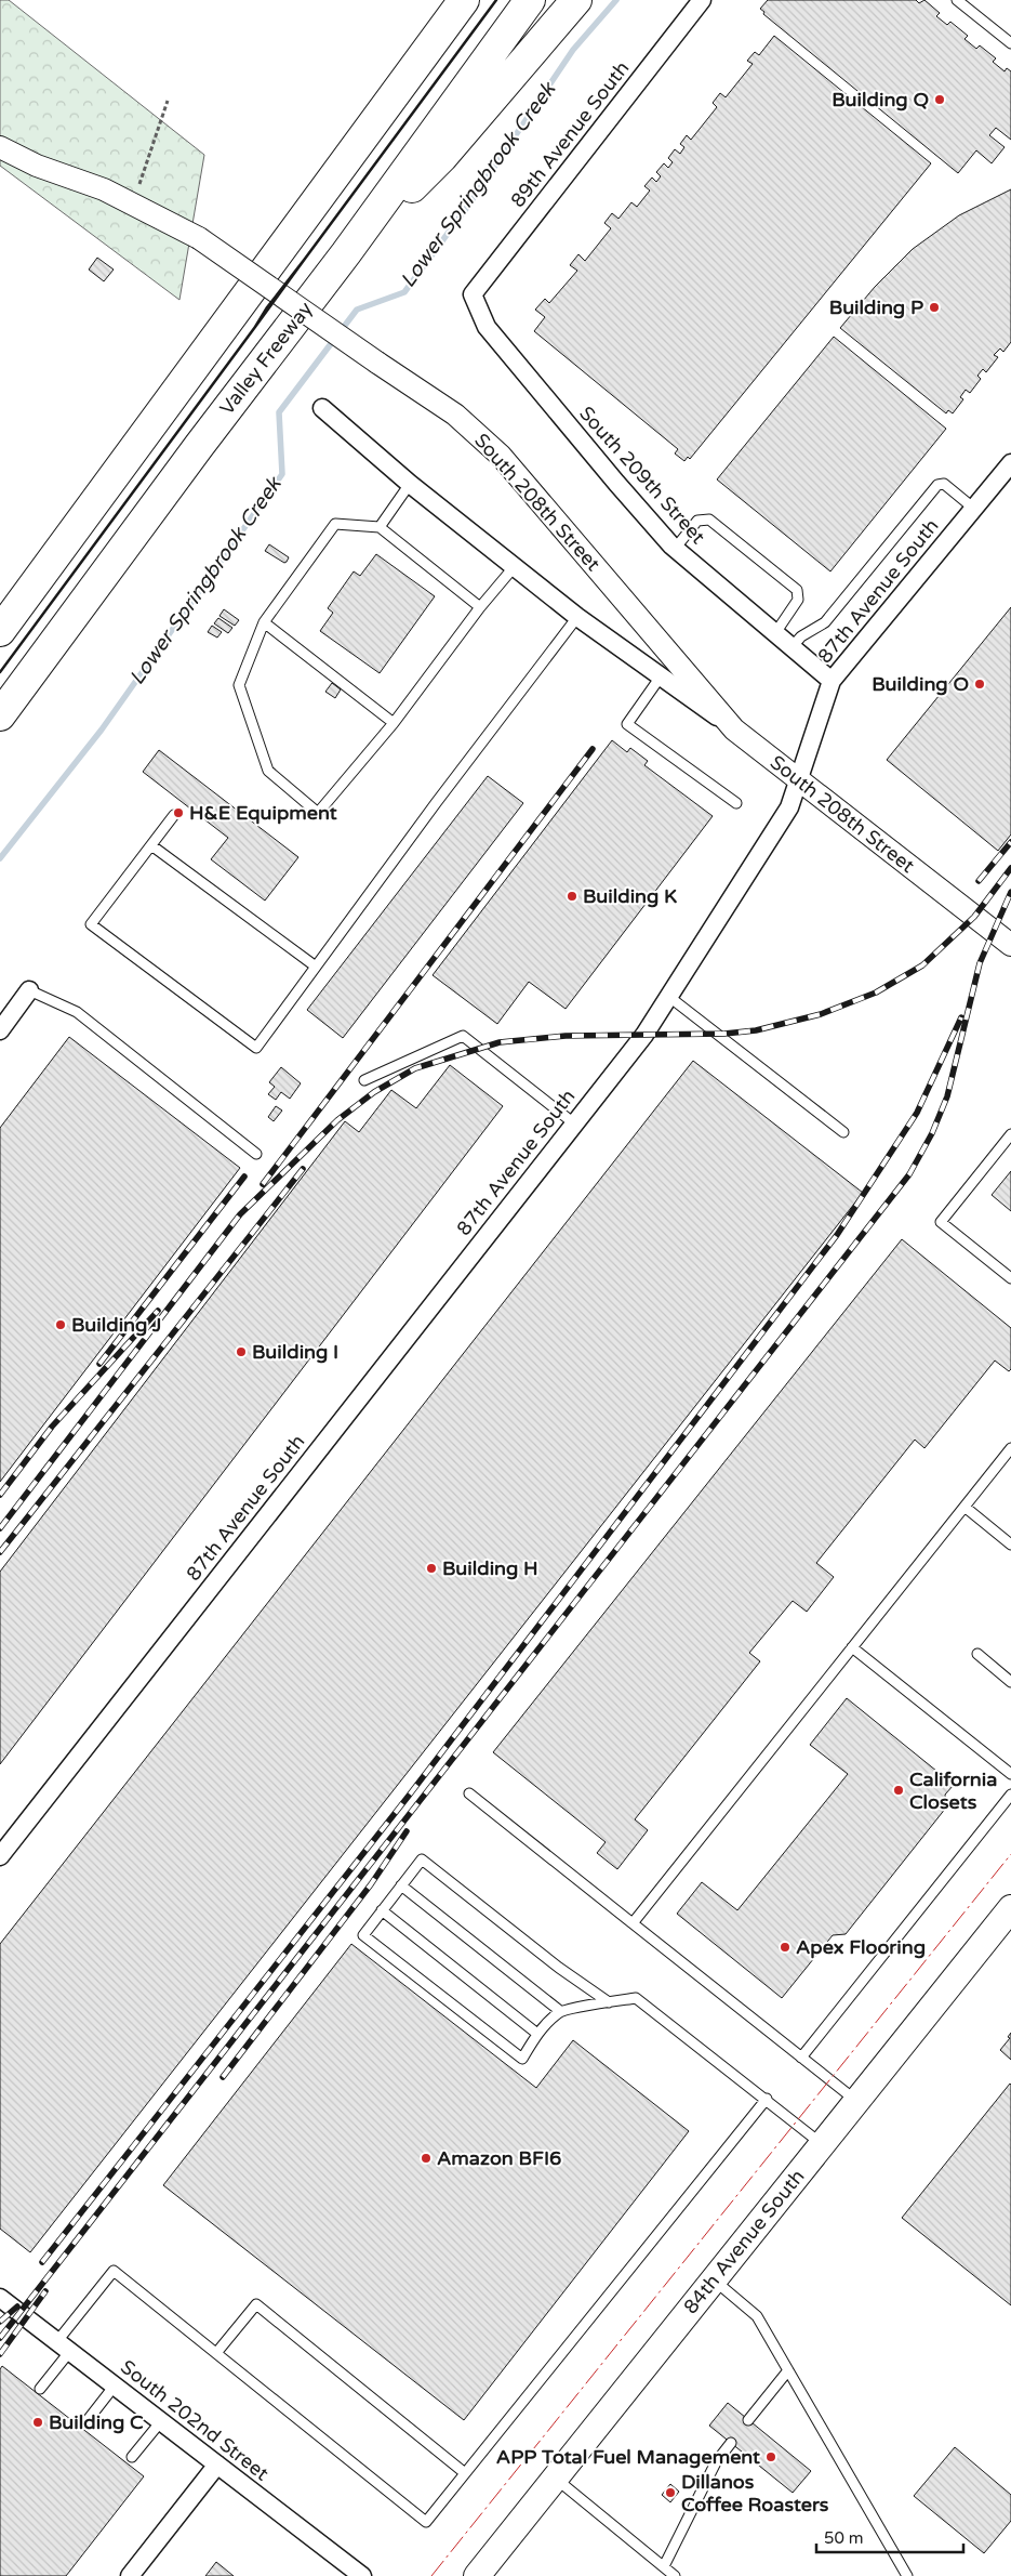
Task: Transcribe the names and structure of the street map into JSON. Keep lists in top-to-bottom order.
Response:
{
  "streets": {
    "highway": ["Valley Freeway"],
    "main road": ["84th Avenue South"],
    "street": [
      "89th Avenue South",
      "South 209th Street",
      "South 208th Street",
      "87th Avenue South",
      "South 202nd Street"
    ]
  },
  "crossings": [
    ["89th Avenue South", "South 209th Street"],
    ["South 209th Street", "87th Avenue South"],
    ["South 208th Street", "87th Avenue South"]
  ],
  "water": ["Lower Springbrook Creek"],
  "places": [
    "Building Q",
    "Building P",
    "Building O",
    "H&E Equipment",
    "Building K",
    "Building J",
    "Building I",
    "Building H",
    "California Closets",
    "Apex Flooring",
    "Amazon BFI6",
    "Building C",
    "APP Total Fuel Management",
    "Dillanos Coffee Roasters"
  ],
  "scale_bar": "50 m"
}
